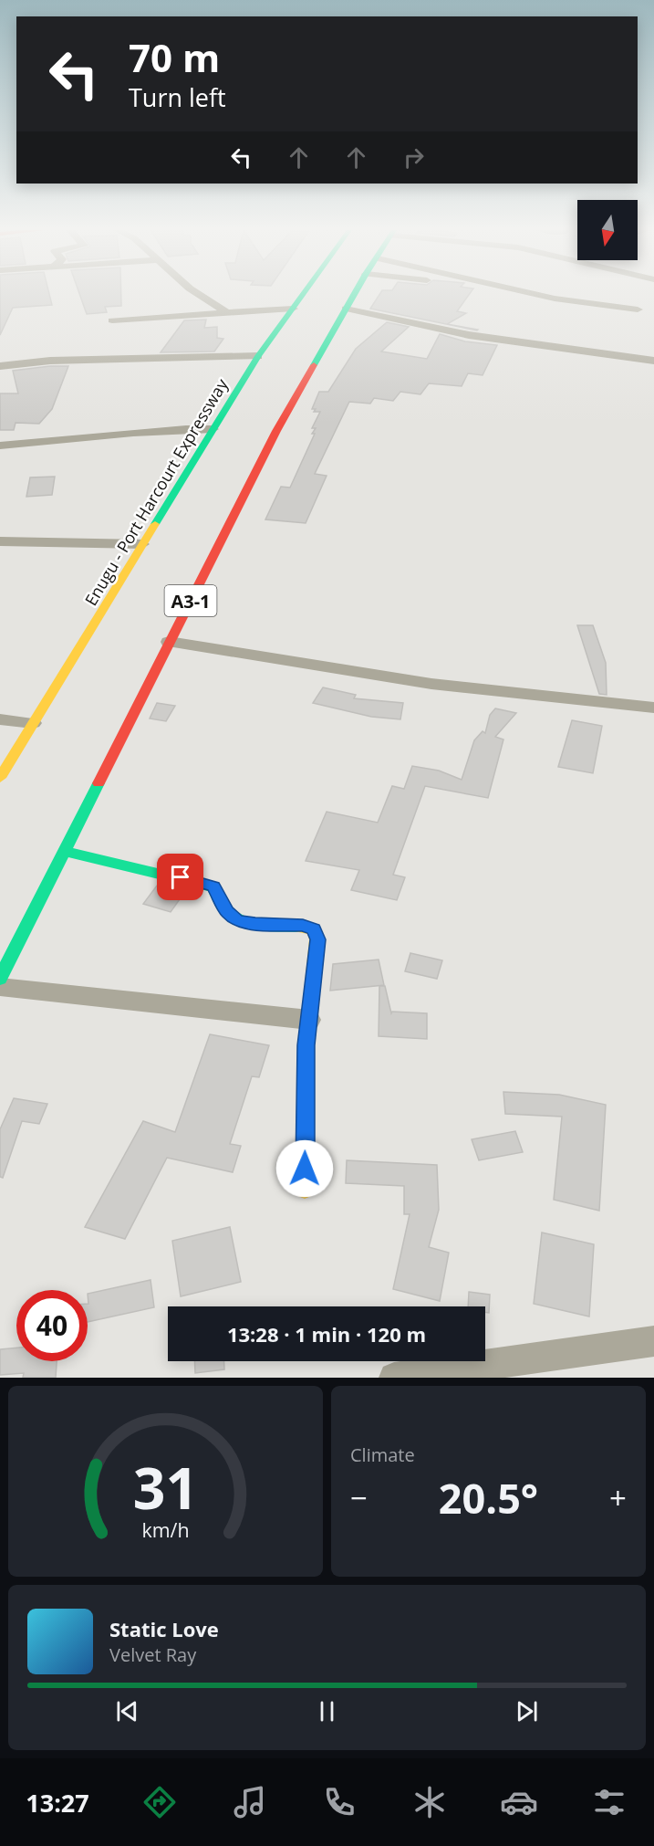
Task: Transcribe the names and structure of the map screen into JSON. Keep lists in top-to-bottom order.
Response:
{
  "streets": {
    "main road": ["Enugu - Port Harcourt Expressway", "A3-1"]
  },
  "north": "bottom",
  "page": {
    "turn": ["70 m", "Turn left"],
    "limit": "40",
    "trip": "13:28 · 1 min · 120 m",
    "tile": "Climate",
    "heat": ["−", "20.5°", "+"],
    "song": ["Static Love", "Velvet Ray"],
    "tabs": "13:27",
    "gauge": ["31", "km/h"]
  }
}
